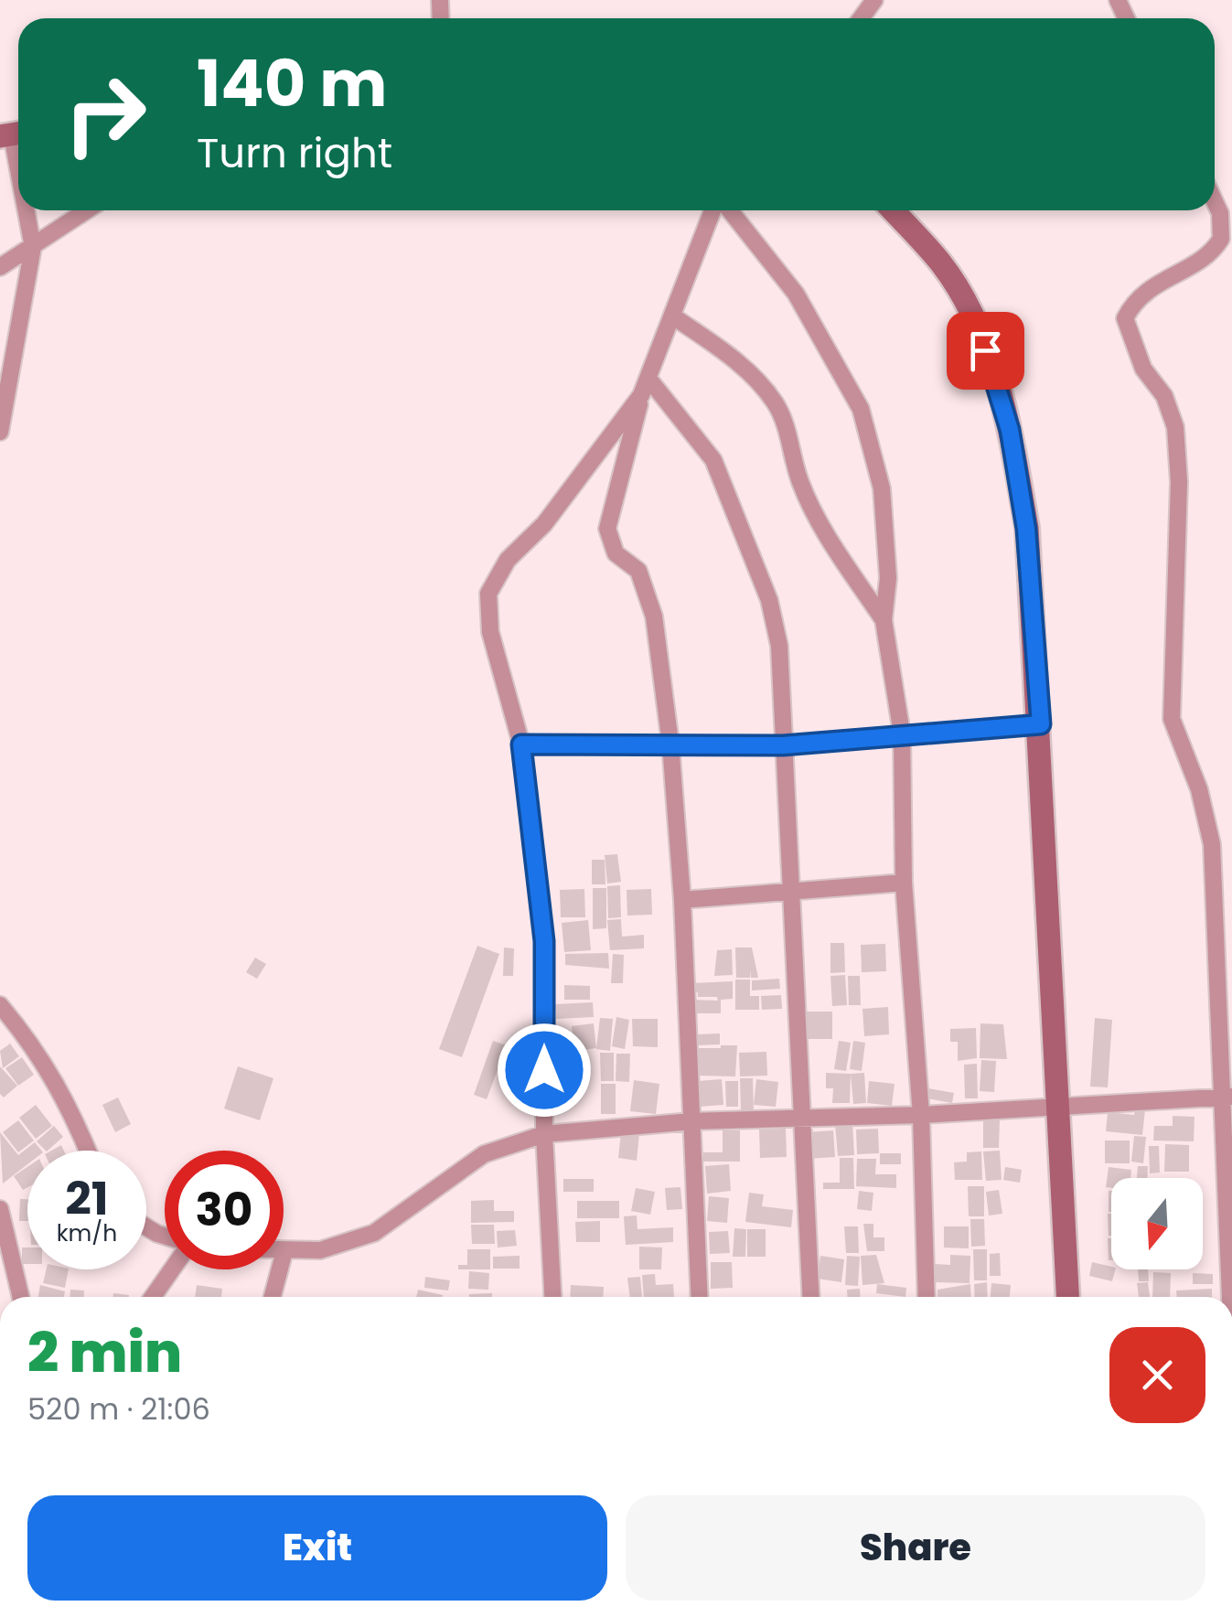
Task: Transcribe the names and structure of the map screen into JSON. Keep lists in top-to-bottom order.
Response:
{
  "north": "bottom",
  "page": {
    "turn": ["140 m", "Turn right"],
    "speed": "21 km/h",
    "limit": "30",
    "heading": ["2 min", "520 m · 21:06"],
    "buttons": ["Exit", "Share"]
  }
}
